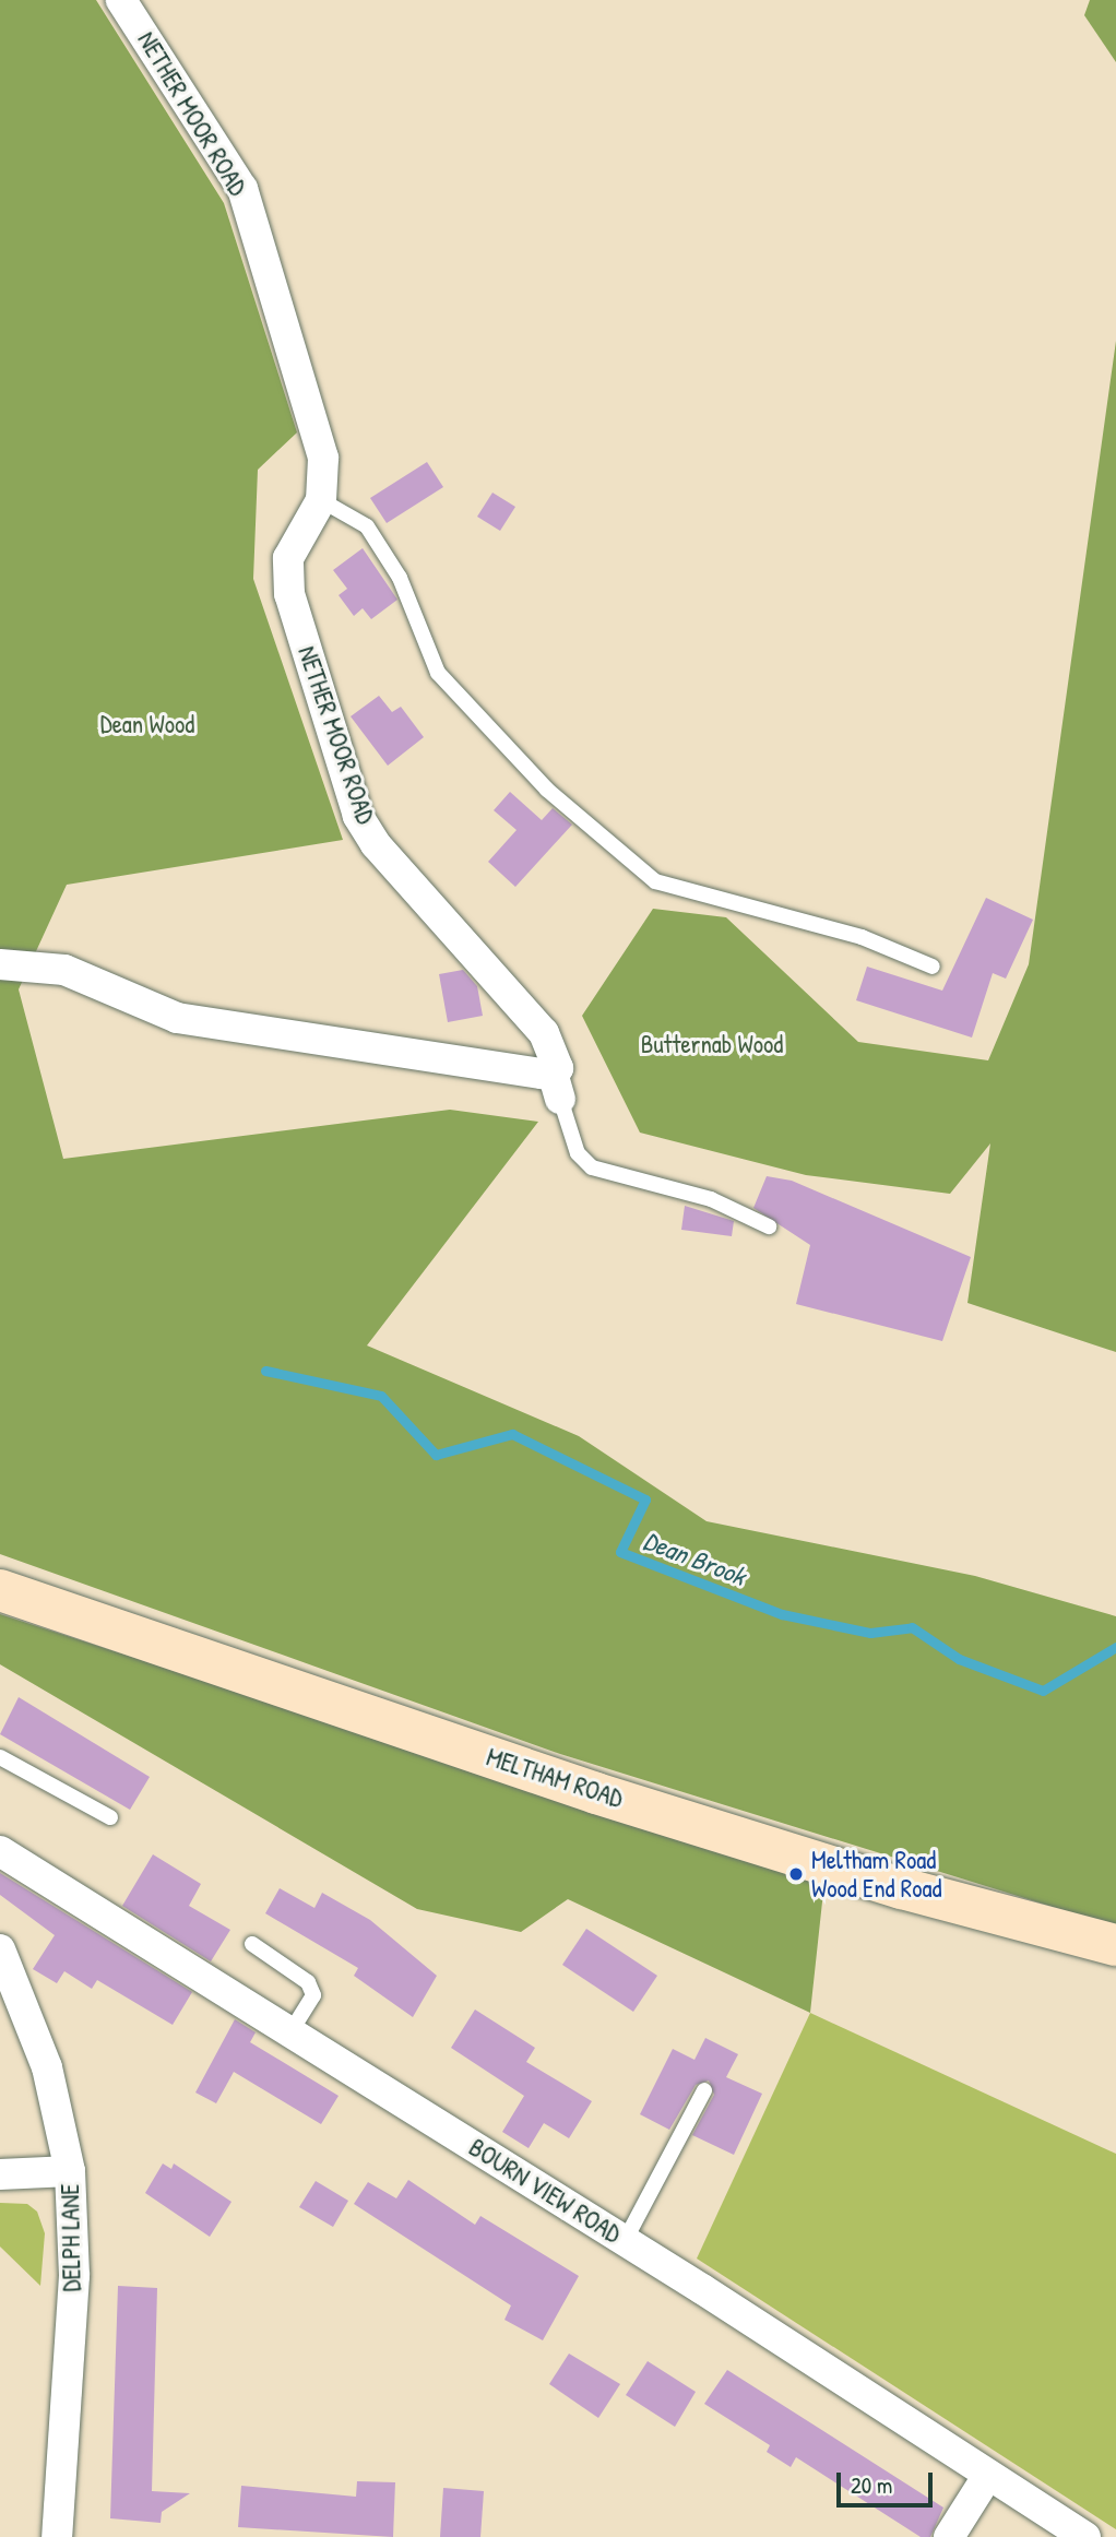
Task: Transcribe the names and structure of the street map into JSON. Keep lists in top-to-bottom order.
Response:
{
  "streets": {
    "main road": ["MELTHAM ROAD"],
    "street": ["NETHER MOOR ROAD", "BOURN VIEW ROAD", "DELPH LANE"]
  },
  "water": ["Dean Brook"],
  "parks": ["Dean Wood", "Butternab Wood"],
  "places": ["Meltham Road Wood End Road"],
  "scale_bar": "20 m"
}
